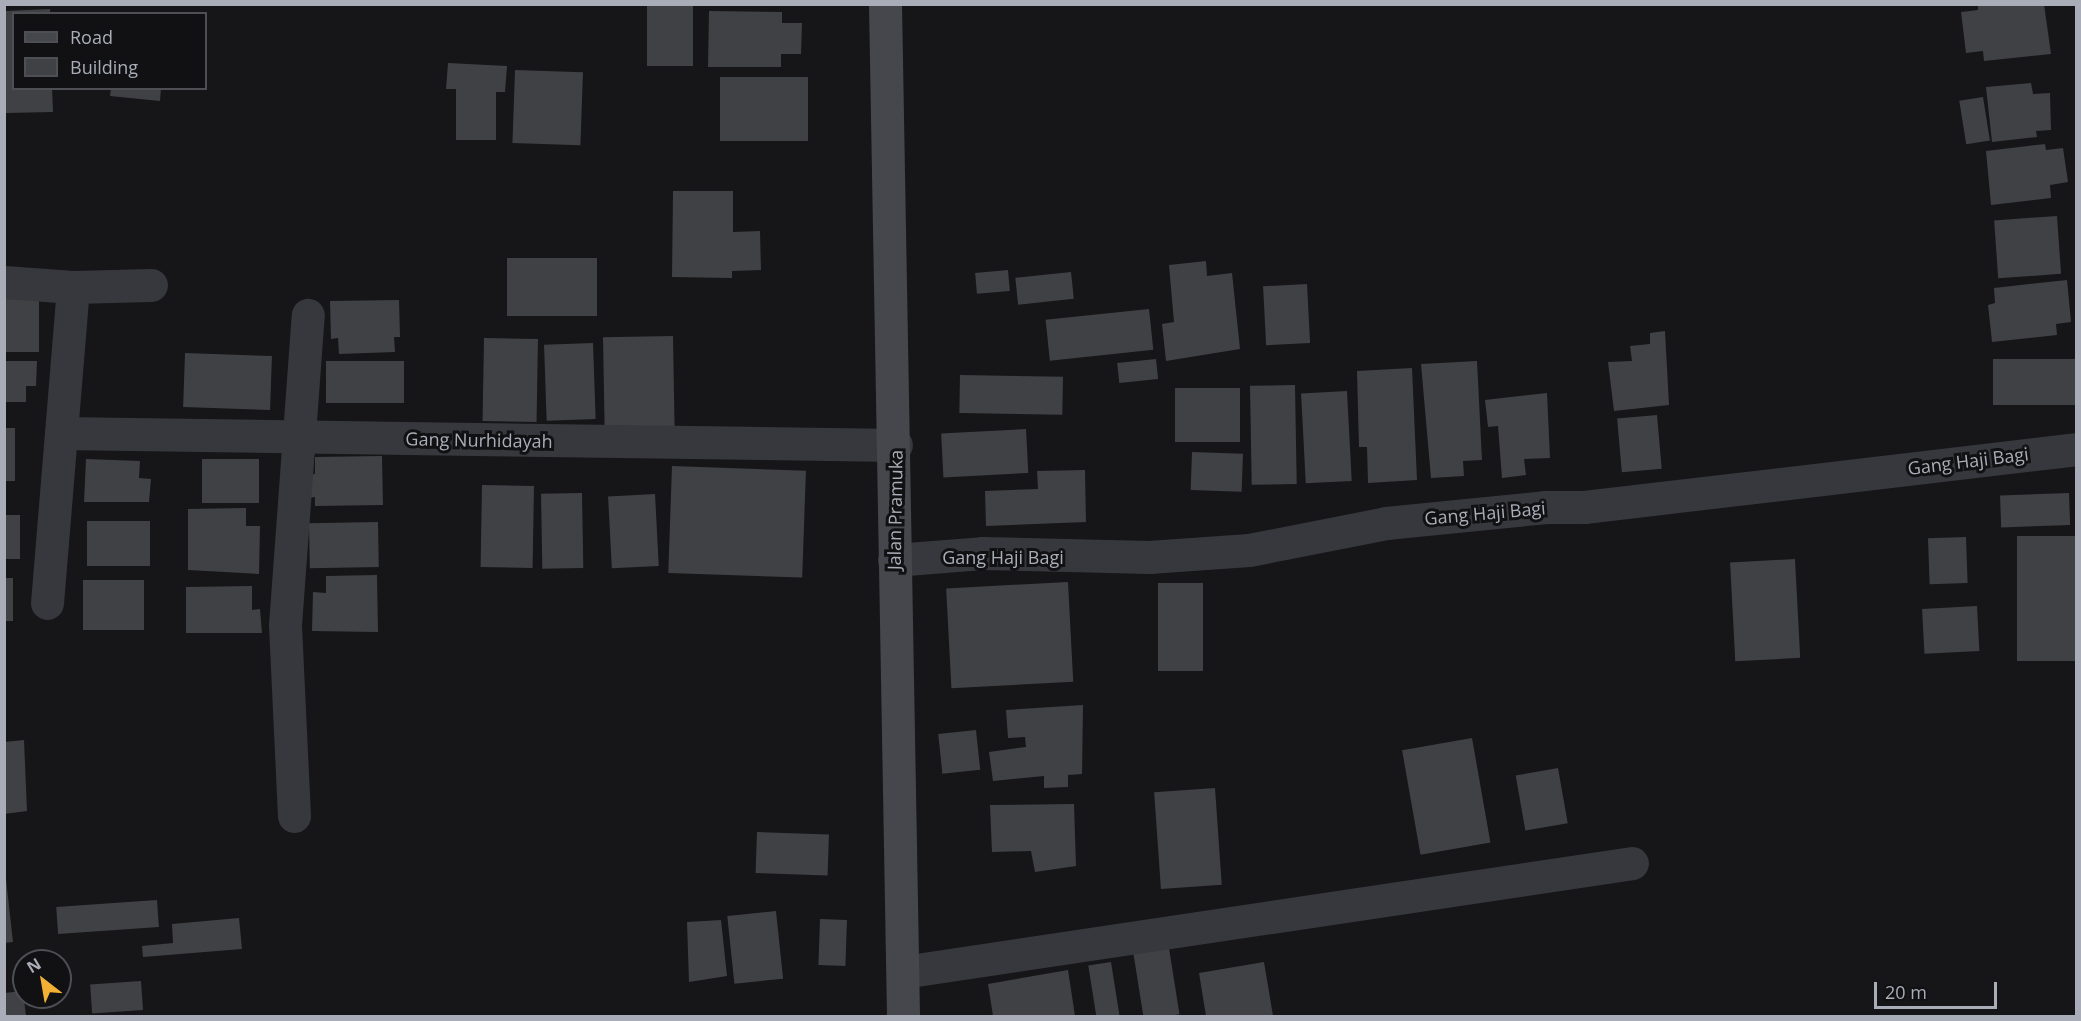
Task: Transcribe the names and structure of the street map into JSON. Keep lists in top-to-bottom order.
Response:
{
  "streets": {
    "street": ["Gang Nurhidayah", "Gang Haji Bagi", "Jalan Pramuka"]
  },
  "crossings": [
    ["Gang Nurhidayah", "Jalan Pramuka"],
    ["Gang Haji Bagi", "Jalan Pramuka"]
  ],
  "legend": ["Road", "Building"],
  "scale_bar": "20 m",
  "north": "top left"
}
